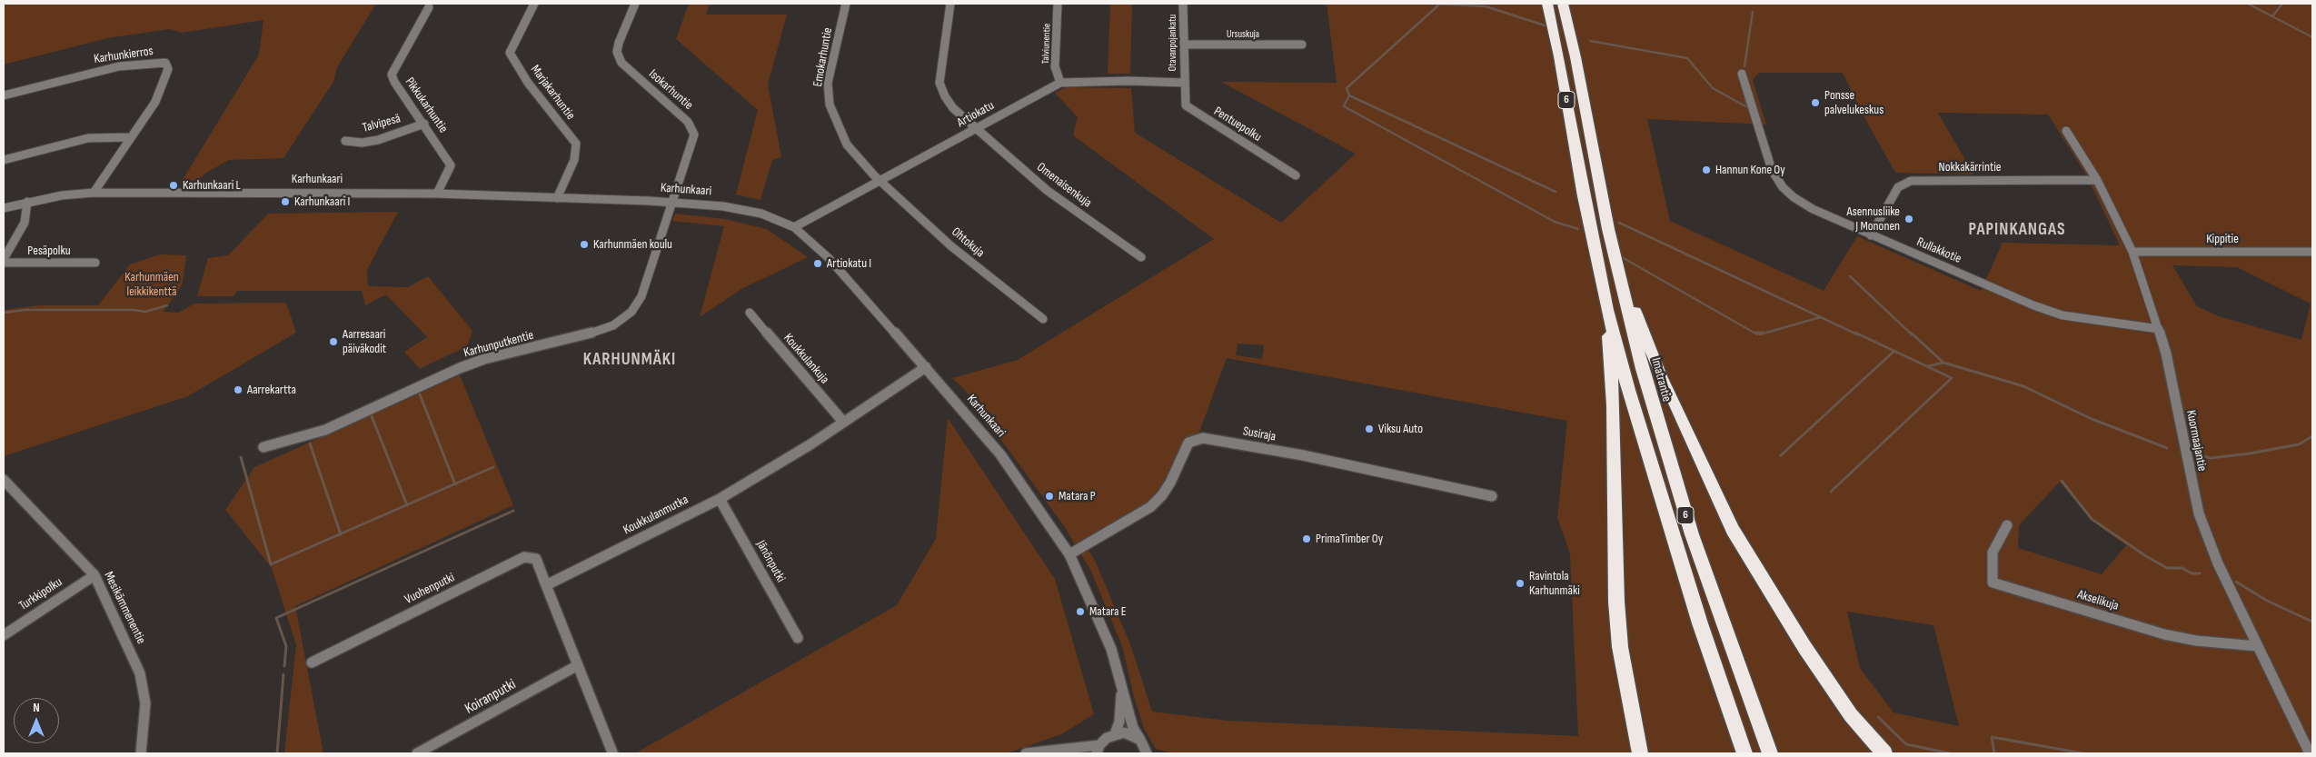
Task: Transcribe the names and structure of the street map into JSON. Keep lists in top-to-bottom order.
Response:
{
  "streets": {
    "highway": ["6", "Imatrantie"],
    "street": [
      "Ursuskuja",
      "Otavanpojankatu",
      "Talviunentie",
      "Karhunkierros",
      "Emokarhuntie",
      "Isokarhuntie",
      "Marjakarhuntie",
      "Pikkukarhuntie",
      "Artiokatu",
      "Talvipesä",
      "Pentuepolku",
      "Nokkakärrintie",
      "Karhunkaari",
      "Omenaisenkuja",
      "Kippitie",
      "Ohtokuja",
      "Pesäpolku",
      "Rullakkotie",
      "Karhunputkentie",
      "Koukkulankuja",
      "Susiraja",
      "Kuormaajantie",
      "Koukkulanmutka",
      "Jänönputki",
      "Vuohenputki",
      "Turkkipolku",
      "Akselikuja",
      "Mesikämmenentie",
      "Koiranputki"
    ]
  },
  "crossings": [
    ["Ursuskuja", "Otavanpojankatu"],
    ["Otavanpojankatu", "Artiokatu"],
    ["Otavanpojankatu", "Pentuepolku"],
    ["Talviunentie", "Artiokatu"],
    ["Karhunkierros", "Karhunkaari"],
    ["Emokarhuntie", "Artiokatu"],
    ["Emokarhuntie", "Ohtokuja"],
    ["Isokarhuntie", "Karhunkaari"],
    ["Isokarhuntie", "Karhunputkentie"],
    ["Marjakarhuntie", "Karhunkaari"],
    ["Pikkukarhuntie", "Talvipesä"],
    ["Pikkukarhuntie", "Karhunkaari"],
    ["Artiokatu", "Pentuepolku"],
    ["Artiokatu", "Karhunkaari"],
    ["Artiokatu", "Omenaisenkuja"],
    ["Artiokatu", "Ohtokuja"],
    ["Nokkakärrintie", "Rullakkotie"],
    ["Nokkakärrintie", "Kuormaajantie"],
    ["Karhunkaari", "Karhunputkentie"],
    ["Karhunkaari", "Susiraja"],
    ["Karhunkaari", "Koukkulanmutka"],
    ["Kippitie", "Kuormaajantie"],
    ["Rullakkotie", "Kuormaajantie"],
    ["Koukkulankuja", "Koukkulanmutka"],
    ["Kuormaajantie", "Akselikuja"],
    ["Koukkulanmutka", "Jänönputki"],
    ["Koukkulanmutka", "Vuohenputki"],
    ["Turkkipolku", "Mesikämmenentie"]
  ],
  "districts": ["PAPINKANGAS", "KARHUNMÄKI"],
  "parks": ["Karhunmäen leikkikenttä"],
  "places": [
    "Ponsse palvelukeskus",
    "Hannun Kone Oy",
    "Karhunkaari L",
    "Karhunkaari I",
    "Asennusliike J Mononen",
    "Karhunmäen koulu",
    "Artiokatu I",
    "Aarresaari päiväkodit",
    "Aarrekartta",
    "Viksu Auto",
    "Matara P",
    "PrimaTimber Oy",
    "Ravintola Karhunmäki",
    "Matara E"
  ],
  "north": "top"
}
